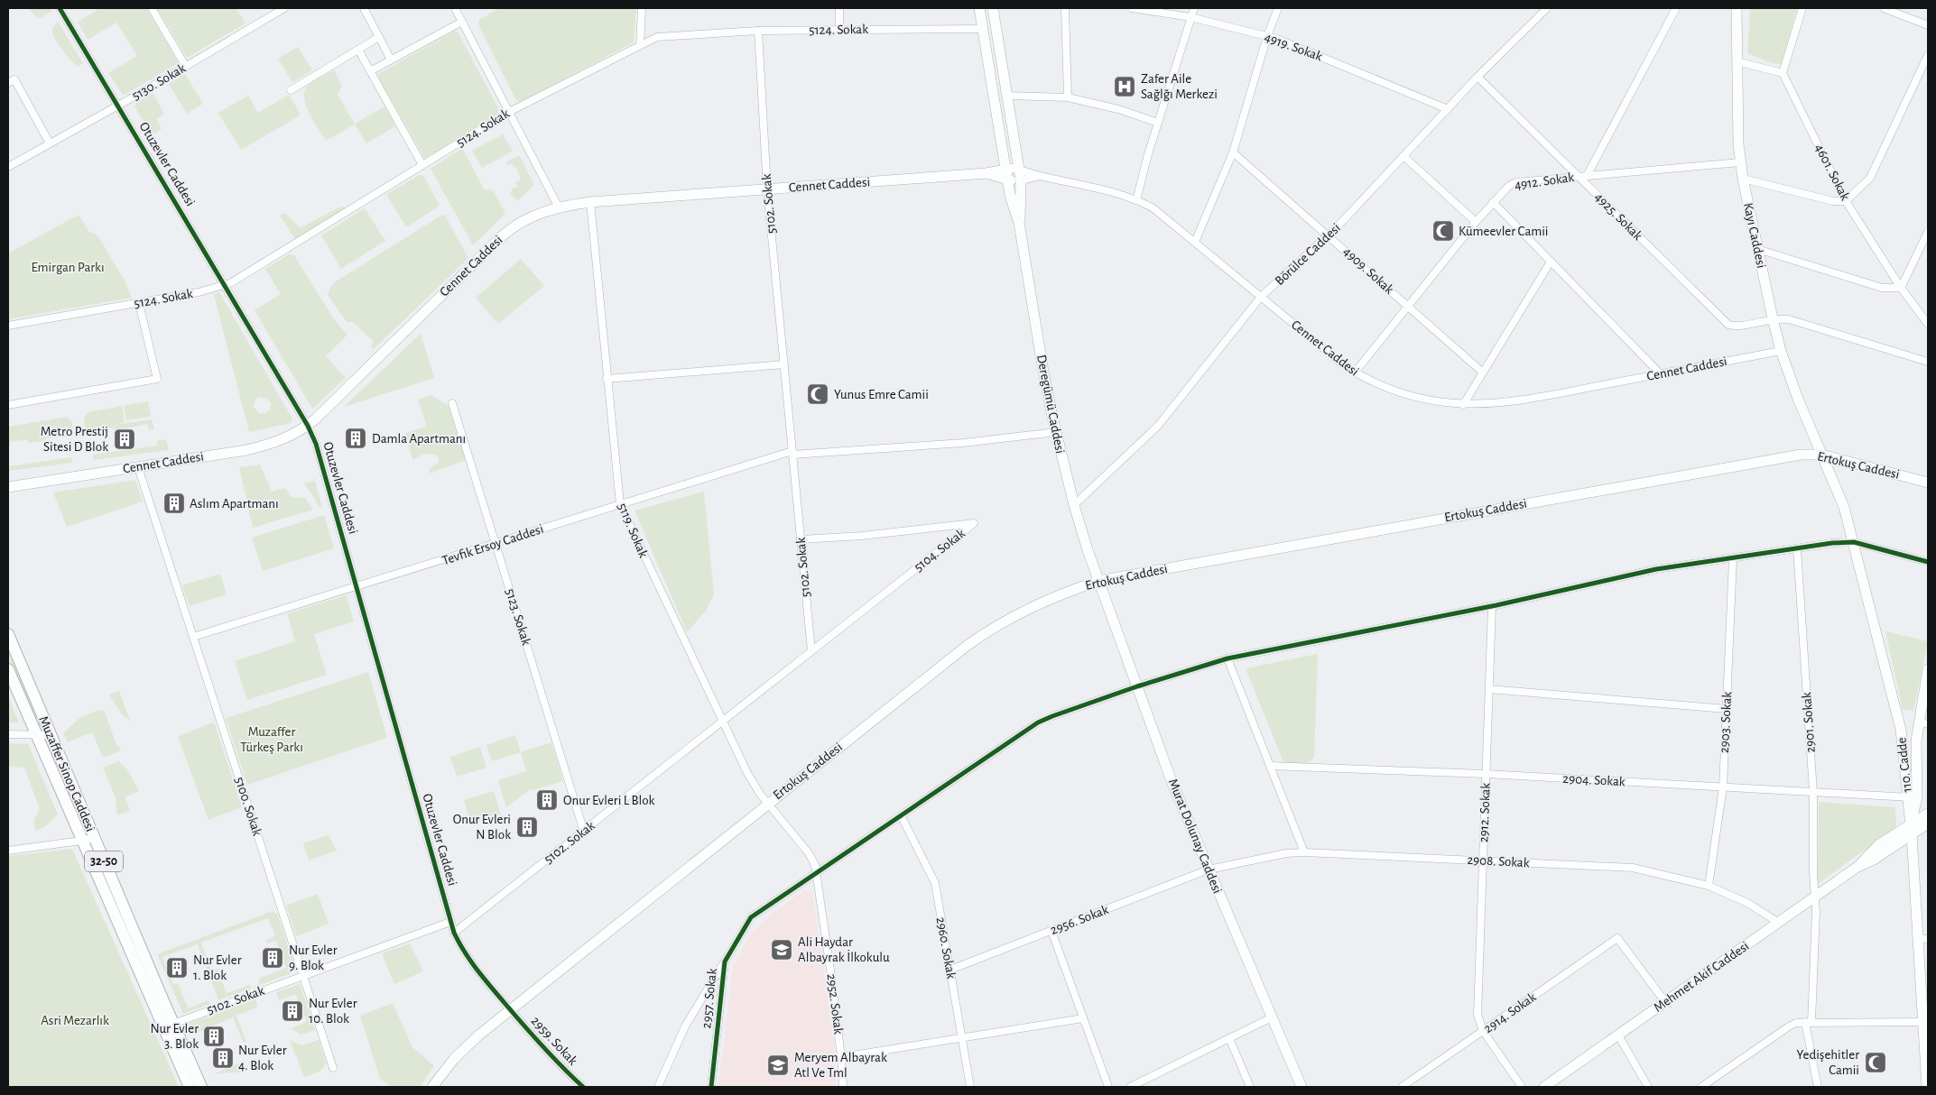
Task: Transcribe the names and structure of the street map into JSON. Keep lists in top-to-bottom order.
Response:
{
  "streets": {
    "main road": ["Muzaffer Sinop Caddesi", "32-50"],
    "street": [
      "5124. Sokak",
      "4919. Sokak",
      "5130. Sokak",
      "Otuzevler Caddesi",
      "4601. Sokak",
      "4912. Sokak",
      "Cennet Caddesi",
      "5102. Sokak",
      "4925. Sokak",
      "Kayı Caddesi",
      "Börülce Caddesi",
      "4909. Sokak",
      "Deregümü Caddesi",
      "Ertokuş Caddesi",
      "5119. Sokak",
      "Tevfik Ersoy Caddesi",
      "5104. Sokak",
      "5123. Sokak",
      "2903. Sokak",
      "2901. Sokak",
      "110. Cadde",
      "2904. Sokak",
      "5100. Sokak",
      "2912. Sokak",
      "Murat Dolunay Caddesi",
      "2908. Sokak",
      "2956. Sokak",
      "2960. Sokak",
      "Mehmet Akif Caddesi",
      "2957. Sokak",
      "2952. Sokak",
      "2914. Sokak",
      "2959. Sokak"
    ]
  },
  "crossings": [
    ["5124. Sokak", "Otuzevler Caddesi"],
    ["5124. Sokak", "5102. Sokak"],
    ["5124. Sokak", "Deregümü Caddesi"],
    ["4919. Sokak", "Börülce Caddesi"],
    ["5130. Sokak", "Otuzevler Caddesi"],
    ["Otuzevler Caddesi", "Cennet Caddesi"],
    ["Otuzevler Caddesi", "5102. Sokak"],
    ["Otuzevler Caddesi", "Ertokuş Caddesi"],
    ["Otuzevler Caddesi", "Tevfik Ersoy Caddesi"],
    ["Otuzevler Caddesi", "2959. Sokak"],
    ["4912. Sokak", "Cennet Caddesi"],
    ["4912. Sokak", "4925. Sokak"],
    ["4912. Sokak", "Kayı Caddesi"],
    ["4912. Sokak", "4909. Sokak"],
    ["Cennet Caddesi", "5102. Sokak"],
    ["Cennet Caddesi", "Kayı Caddesi"],
    ["Cennet Caddesi", "Börülce Caddesi"],
    ["Cennet Caddesi", "Deregümü Caddesi"],
    ["Cennet Caddesi", "5119. Sokak"],
    ["Cennet Caddesi", "5100. Sokak"],
    ["5102. Sokak", "5119. Sokak"],
    ["5102. Sokak", "Tevfik Ersoy Caddesi"],
    ["5102. Sokak", "5104. Sokak"],
    ["5102. Sokak", "5123. Sokak"],
    ["5102. Sokak", "Muzaffer Sinop Caddesi"],
    ["5102. Sokak", "5100. Sokak"],
    ["4925. Sokak", "Kayı Caddesi"],
    ["4925. Sokak", "Börülce Caddesi"],
    ["Kayı Caddesi", "Ertokuş Caddesi"],
    ["Kayı Caddesi", "110. Cadde"],
    ["Börülce Caddesi", "4909. Sokak"],
    ["Börülce Caddesi", "Deregümü Caddesi"],
    ["Deregümü Caddesi", "Ertokuş Caddesi"],
    ["Deregümü Caddesi", "Tevfik Ersoy Caddesi"],
    ["Deregümü Caddesi", "Murat Dolunay Caddesi"],
    ["Ertokuş Caddesi", "5119. Sokak"],
    ["Ertokuş Caddesi", "110. Cadde"],
    ["Ertokuş Caddesi", "Murat Dolunay Caddesi"],
    ["Ertokuş Caddesi", "2952. Sokak"],
    ["Ertokuş Caddesi", "2959. Sokak"],
    ["5119. Sokak", "Tevfik Ersoy Caddesi"],
    ["5119. Sokak", "2952. Sokak"],
    ["Tevfik Ersoy Caddesi", "5123. Sokak"],
    ["Tevfik Ersoy Caddesi", "5100. Sokak"],
    ["2903. Sokak", "2904. Sokak"],
    ["2903. Sokak", "2908. Sokak"],
    ["2903. Sokak", "2957. Sokak"],
    ["2901. Sokak", "2904. Sokak"],
    ["2901. Sokak", "Mehmet Akif Caddesi"],
    ["2901. Sokak", "2957. Sokak"],
    ["110. Cadde", "2904. Sokak"],
    ["110. Cadde", "Mehmet Akif Caddesi"],
    ["110. Cadde", "2957. Sokak"],
    ["2904. Sokak", "2912. Sokak"],
    ["2912. Sokak", "2908. Sokak"],
    ["2912. Sokak", "2957. Sokak"],
    ["2912. Sokak", "2914. Sokak"],
    ["Murat Dolunay Caddesi", "2908. Sokak"],
    ["Murat Dolunay Caddesi", "2956. Sokak"],
    ["Murat Dolunay Caddesi", "2957. Sokak"],
    ["2908. Sokak", "2956. Sokak"],
    ["2908. Sokak", "Mehmet Akif Caddesi"],
    ["2956. Sokak", "2960. Sokak"],
    ["2960. Sokak", "2957. Sokak"],
    ["Mehmet Akif Caddesi", "2914. Sokak"],
    ["2957. Sokak", "2952. Sokak"]
  ],
  "parks": ["Emirgan Parkı", "Muzaffer Türkeş Parkı", "Asri Mezarlık"],
  "places": {
    "hospital": ["Zafer Aile Sağlğı Merkezi"],
    "mosque": ["Kümeevler Camii", "Yunus Emre Camii", "Yedişehitler Camii"],
    "building": [
      "Damla Apartmanı",
      "Metro Prestij Sitesi D Blok",
      "Aslım Apartmanı",
      "Onur Evleri L Blok",
      "Onur Evleri N Blok",
      "Nur Evler 9. Blok",
      "Nur Evler 1. Blok",
      "Nur Evler 10. Blok",
      "Nur Evler 3. Blok",
      "Nur Evler 4. Blok"
    ],
    "school or university": ["Ali Haydar Albayrak İlkokulu", "Meryem Albayrak Atl Ve Tml"]
  }
}
